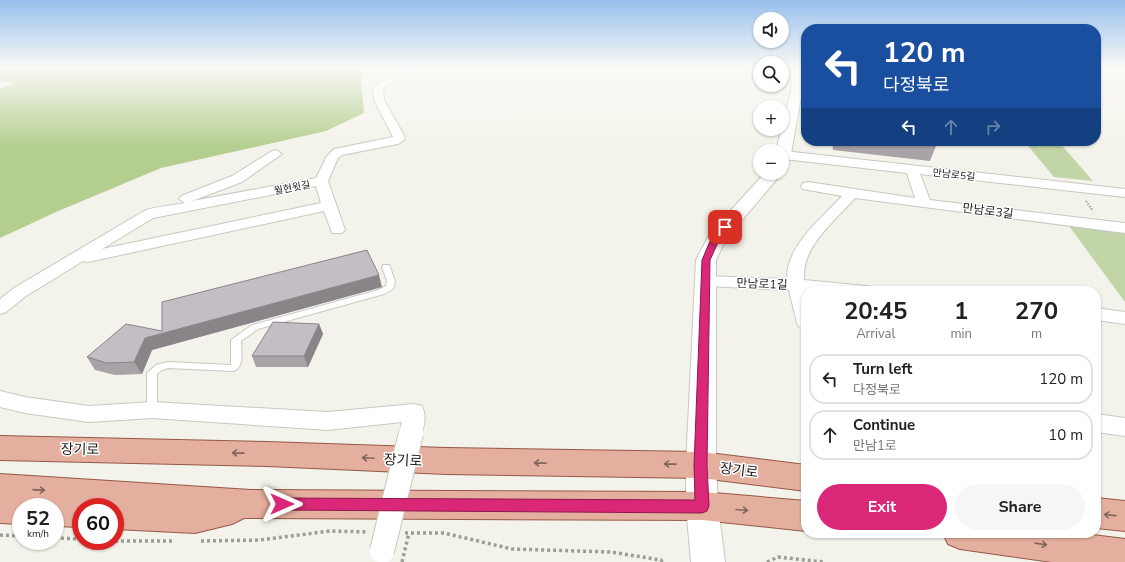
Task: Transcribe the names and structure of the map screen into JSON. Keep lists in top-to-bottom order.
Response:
{
  "streets": {
    "main road": ["장기로"],
    "street": [
      "만남로5길",
      "월현윗길",
      "만남로3길",
      "만남로1길"
    ]
  },
  "page": {
    "map_buttons": ["+", "−"],
    "turn": ["120 m", "다정북로"],
    "eta": [
      "20:45",
      "Arrival",
      "1",
      "min",
      "270",
      "m"
    ],
    "list": [
      {
        "name": "Turn left",
        "note": "다정북로",
        "value": "120 m"
      },
      {
        "name": "Continue",
        "note": "만남1로",
        "value": "10 m"
      }
    ],
    "buttons": ["Exit", "Share"],
    "speed": "52 km/h",
    "limit": "60"
  }
}
